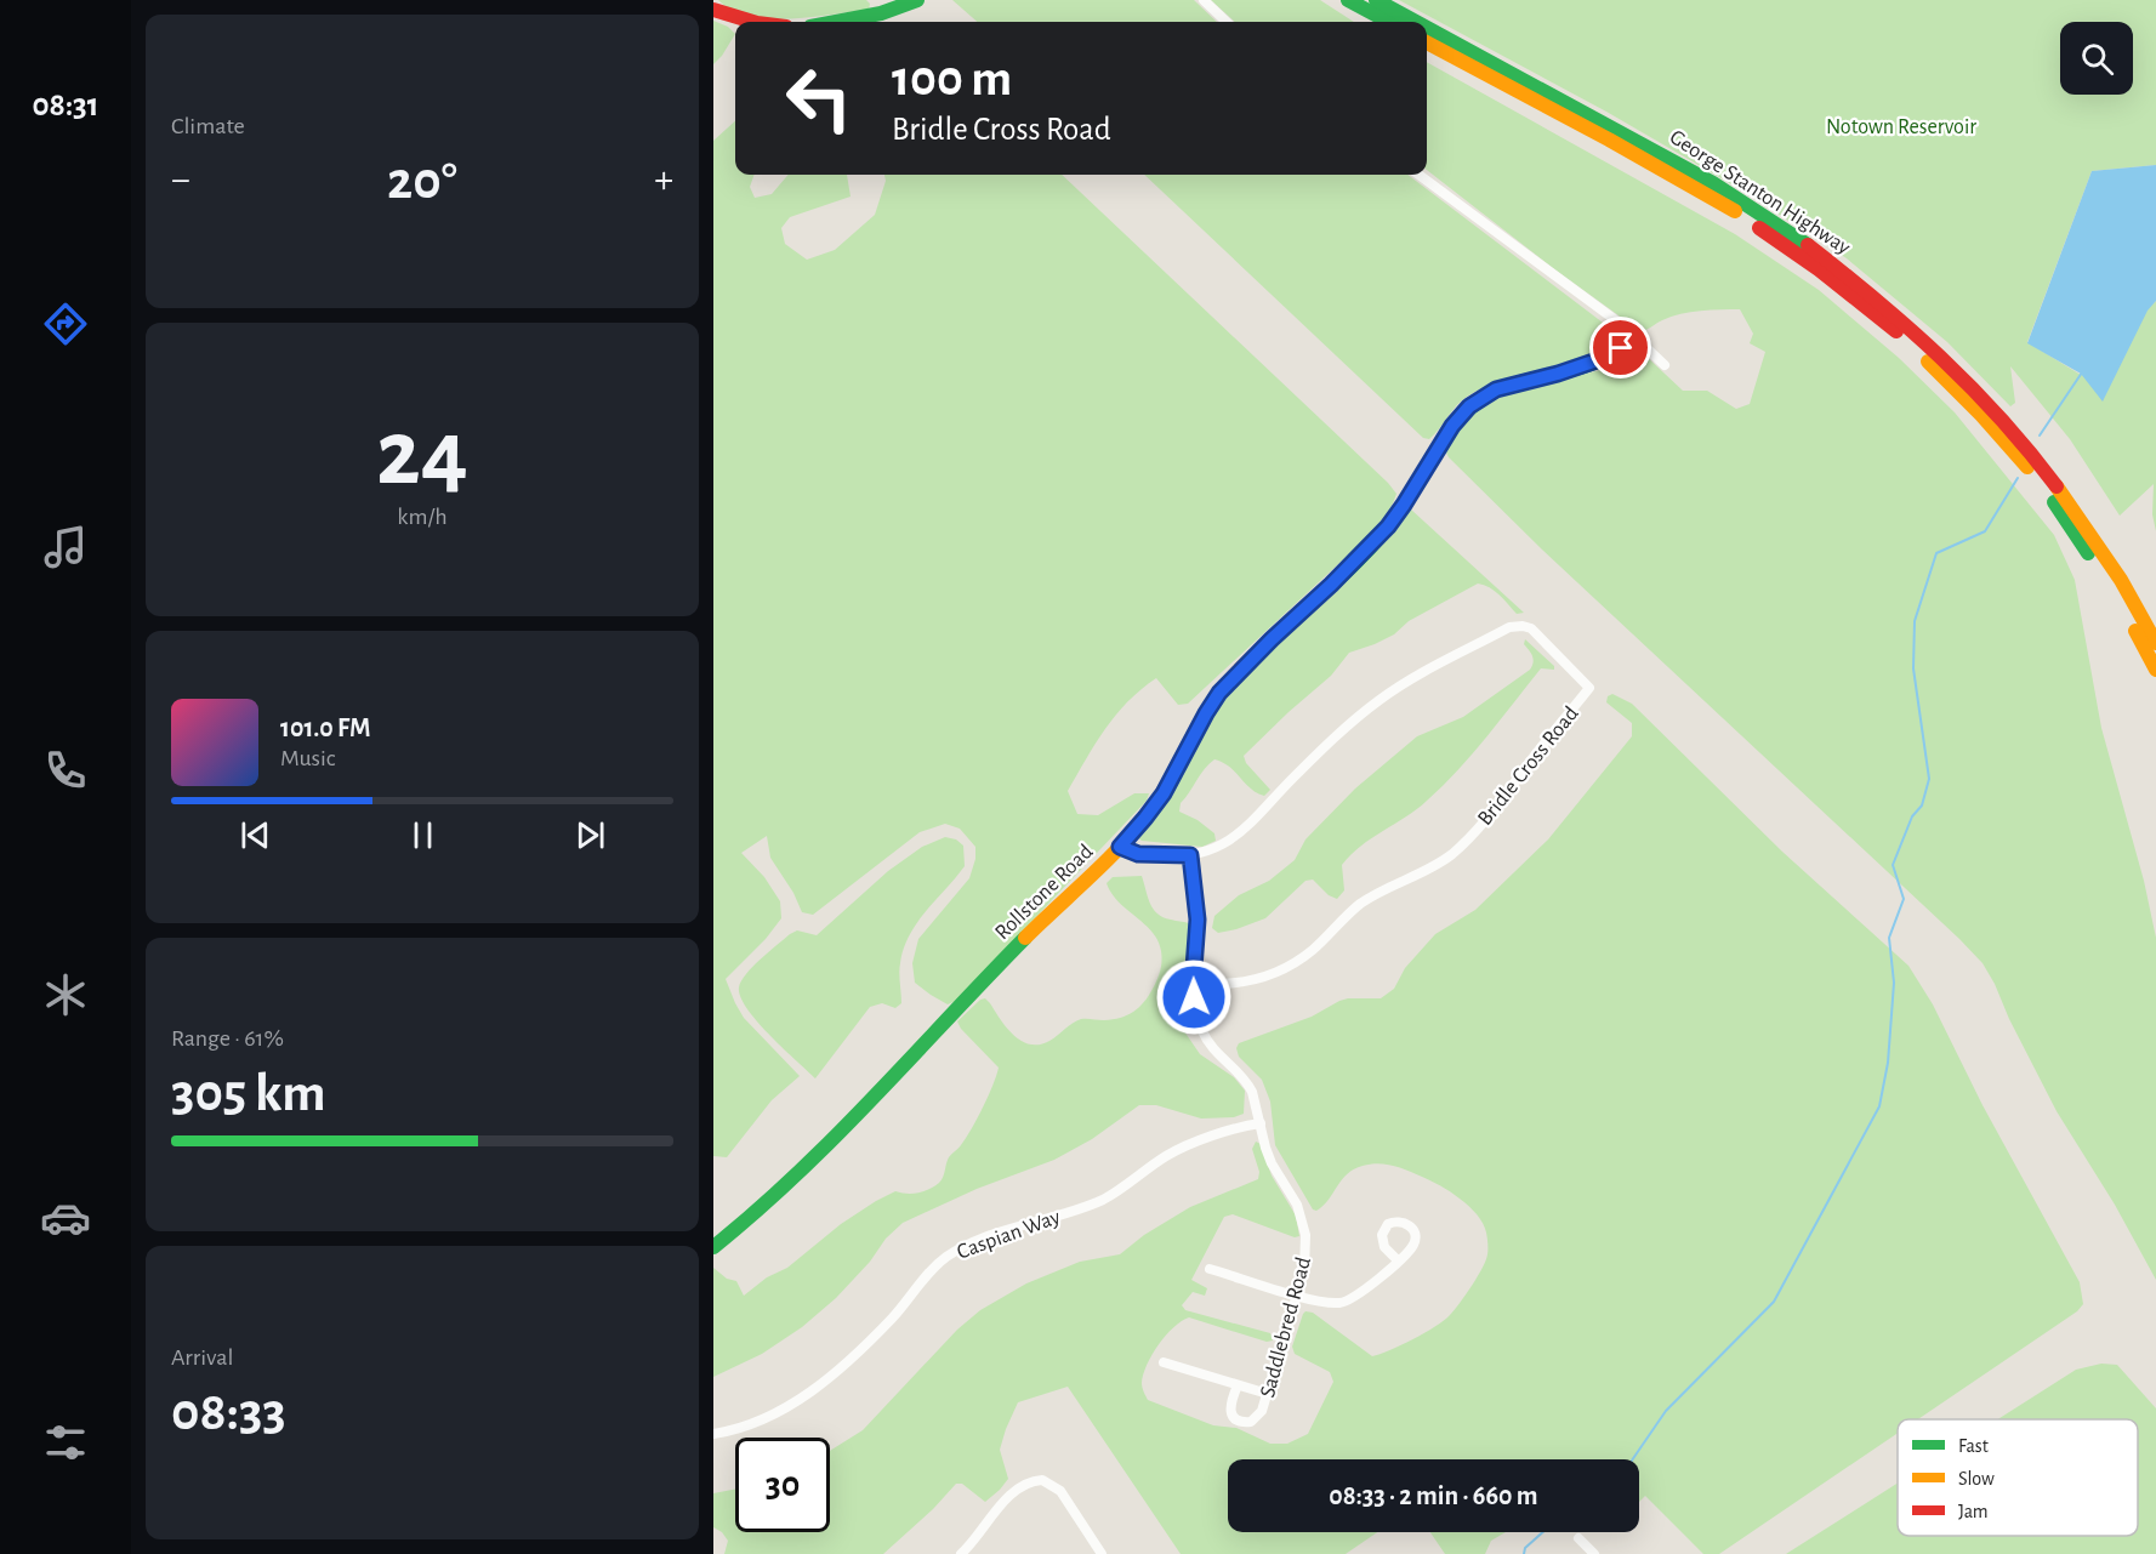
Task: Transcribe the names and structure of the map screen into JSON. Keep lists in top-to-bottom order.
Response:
{
  "streets": {
    "main road": ["George Stanton Highway", "Rollstone Road"],
    "street": ["Bridle Cross Road", "Caspian Way", "Saddlebred Road"]
  },
  "crossings": [
    ["Bridle Cross Road", "Rollstone Road"],
    ["Bridle Cross Road", "Saddlebred Road"],
    ["Caspian Way", "Saddlebred Road"]
  ],
  "parks": ["Notown Reservoir"],
  "legend": ["Fast", "Slow", "Jam"],
  "page": {
    "tabs": "08:31",
    "tile": [
      "Climate",
      ["24", "km/h"],
      ["Range · 61%", "305 km"],
      ["Arrival", "08:33"]
    ],
    "turn": ["100 m", "Bridle Cross Road"],
    "heat": ["−", "20°", "+"],
    "song": ["101.0 FM", "Music"],
    "limit": "30",
    "trip": "08:33 · 2 min · 660 m"
  }
}
